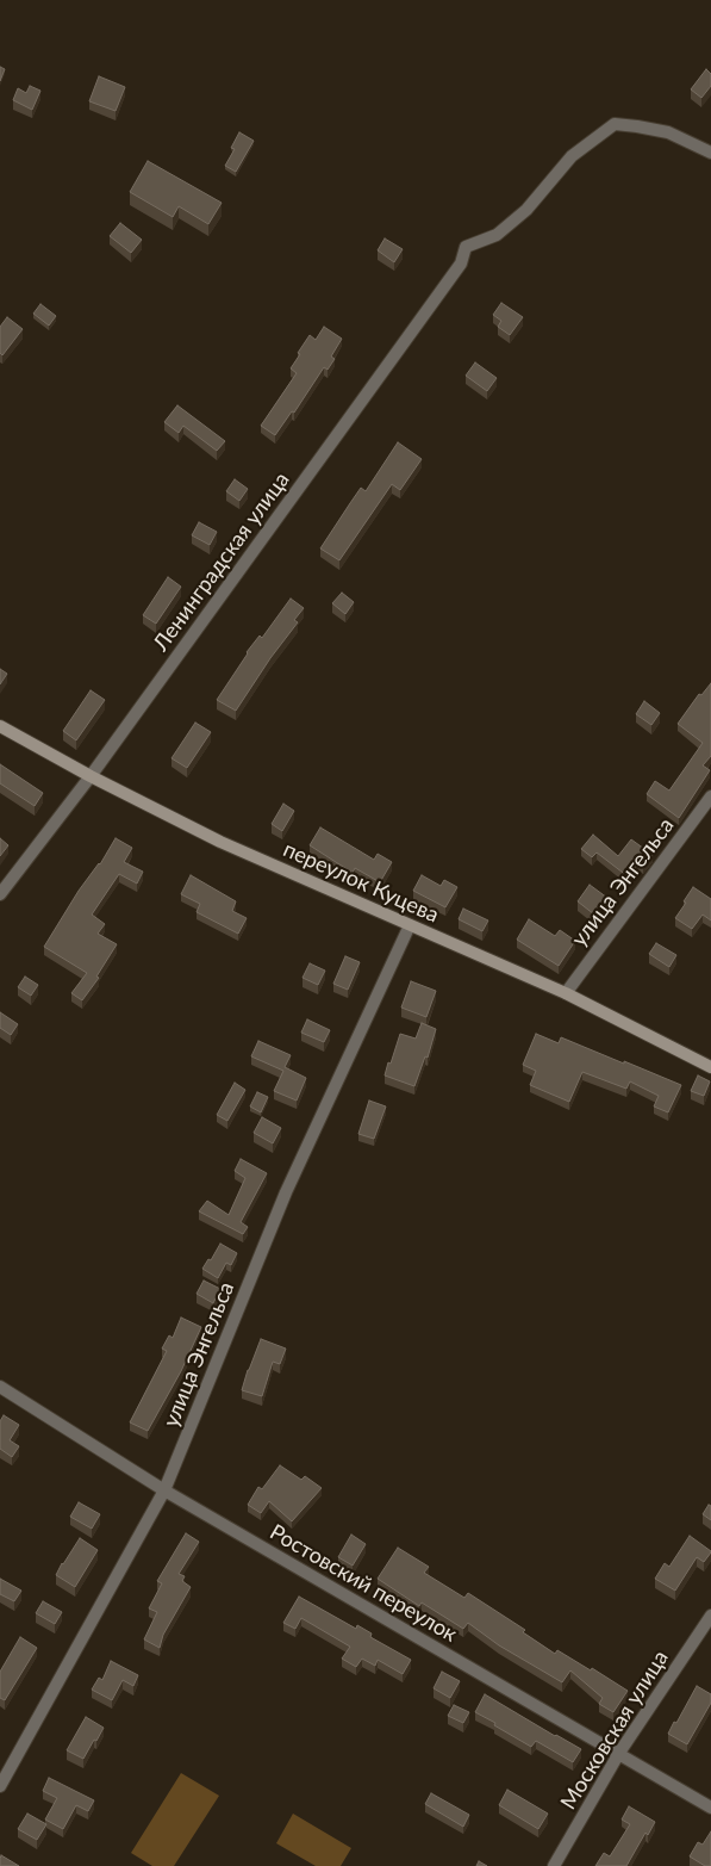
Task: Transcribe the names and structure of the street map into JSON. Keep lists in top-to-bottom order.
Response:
{
  "streets": {
    "street": [
      "Ленинградская улица",
      "переулок Куцева",
      "улица Энгельса",
      "Ростовский переулок",
      "Московская улица"
    ]
  },
  "crossings": [
    ["Ленинградская улица", "переулок Куцева"],
    ["переулок Куцева", "улица Энгельса"],
    ["улица Энгельса", "Ростовский переулок"],
    ["Ростовский переулок", "Московская улица"]
  ]
}
